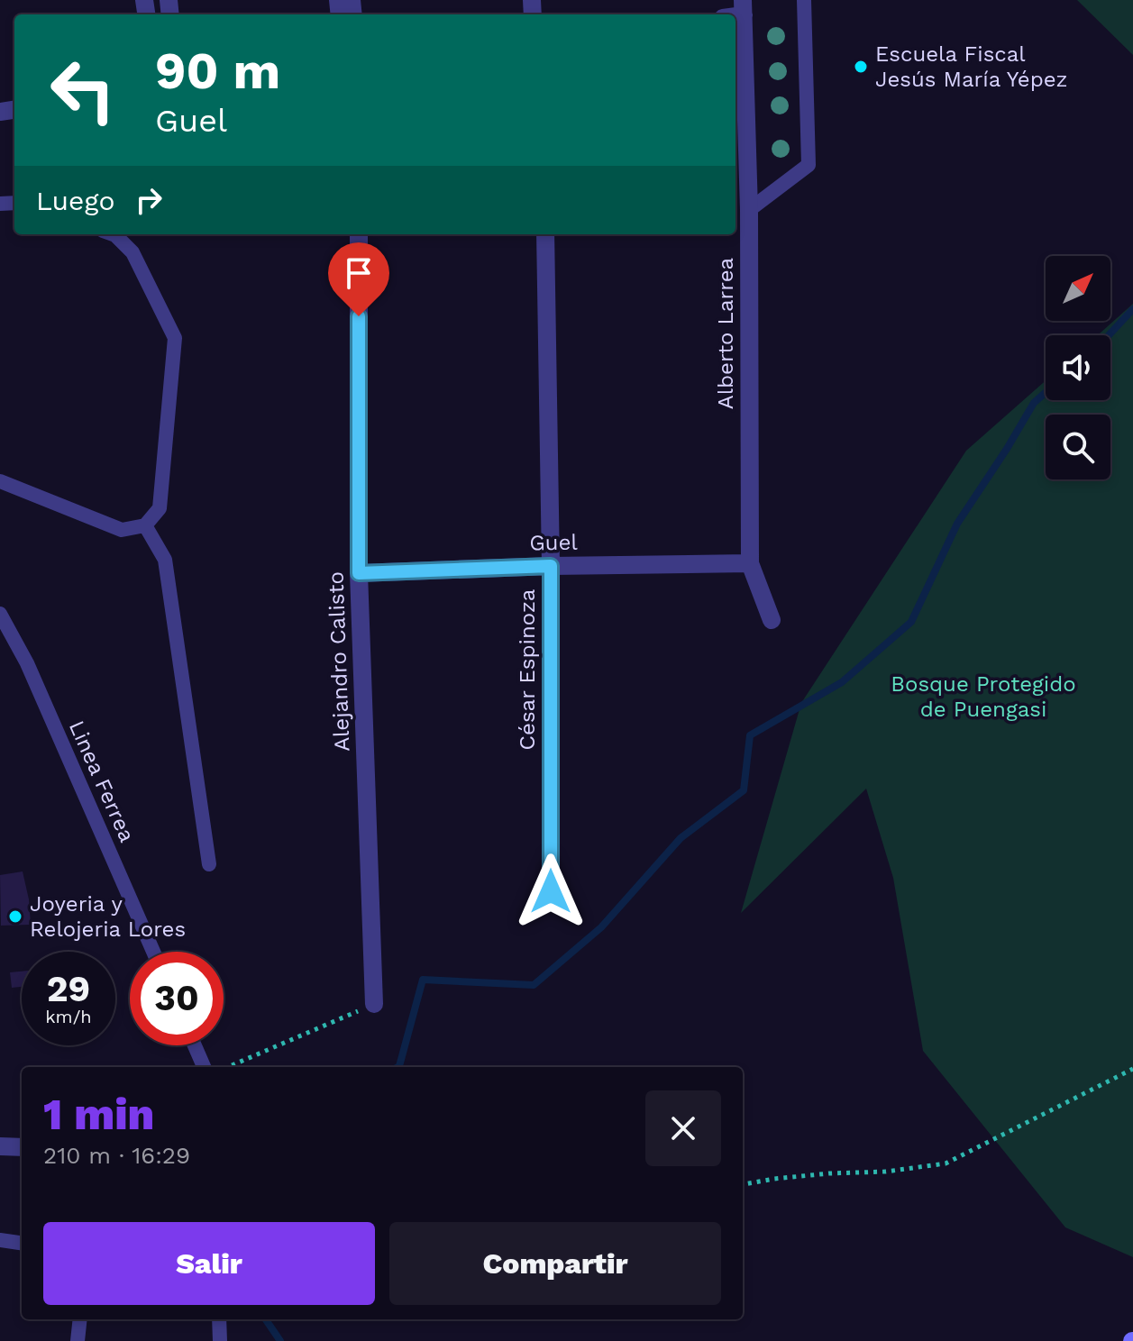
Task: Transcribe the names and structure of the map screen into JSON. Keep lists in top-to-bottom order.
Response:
{
  "streets": {
    "street": [
      "Alberto Larrea",
      "Guel",
      "Alejandro Calisto",
      "César Espinoza"
    ],
    "lane": ["Linea Ferrea"]
  },
  "crossings": [
    ["Alberto Larrea", "Guel"],
    ["Guel", "Alejandro Calisto"],
    ["Guel", "César Espinoza"]
  ],
  "parks": ["Bosque Protegido de Puengasi"],
  "places": ["Escuela Fiscal Jesús María Yépez", "Joyeria y Relojeria Lores"],
  "north": "top right",
  "page": {
    "turn": ["90 m", "Guel"],
    "then": "Luego",
    "speed": "29 km/h",
    "limit": "30",
    "heading": ["1 min", "210 m · 16:29"],
    "buttons": ["Salir", "Compartir"]
  }
}
